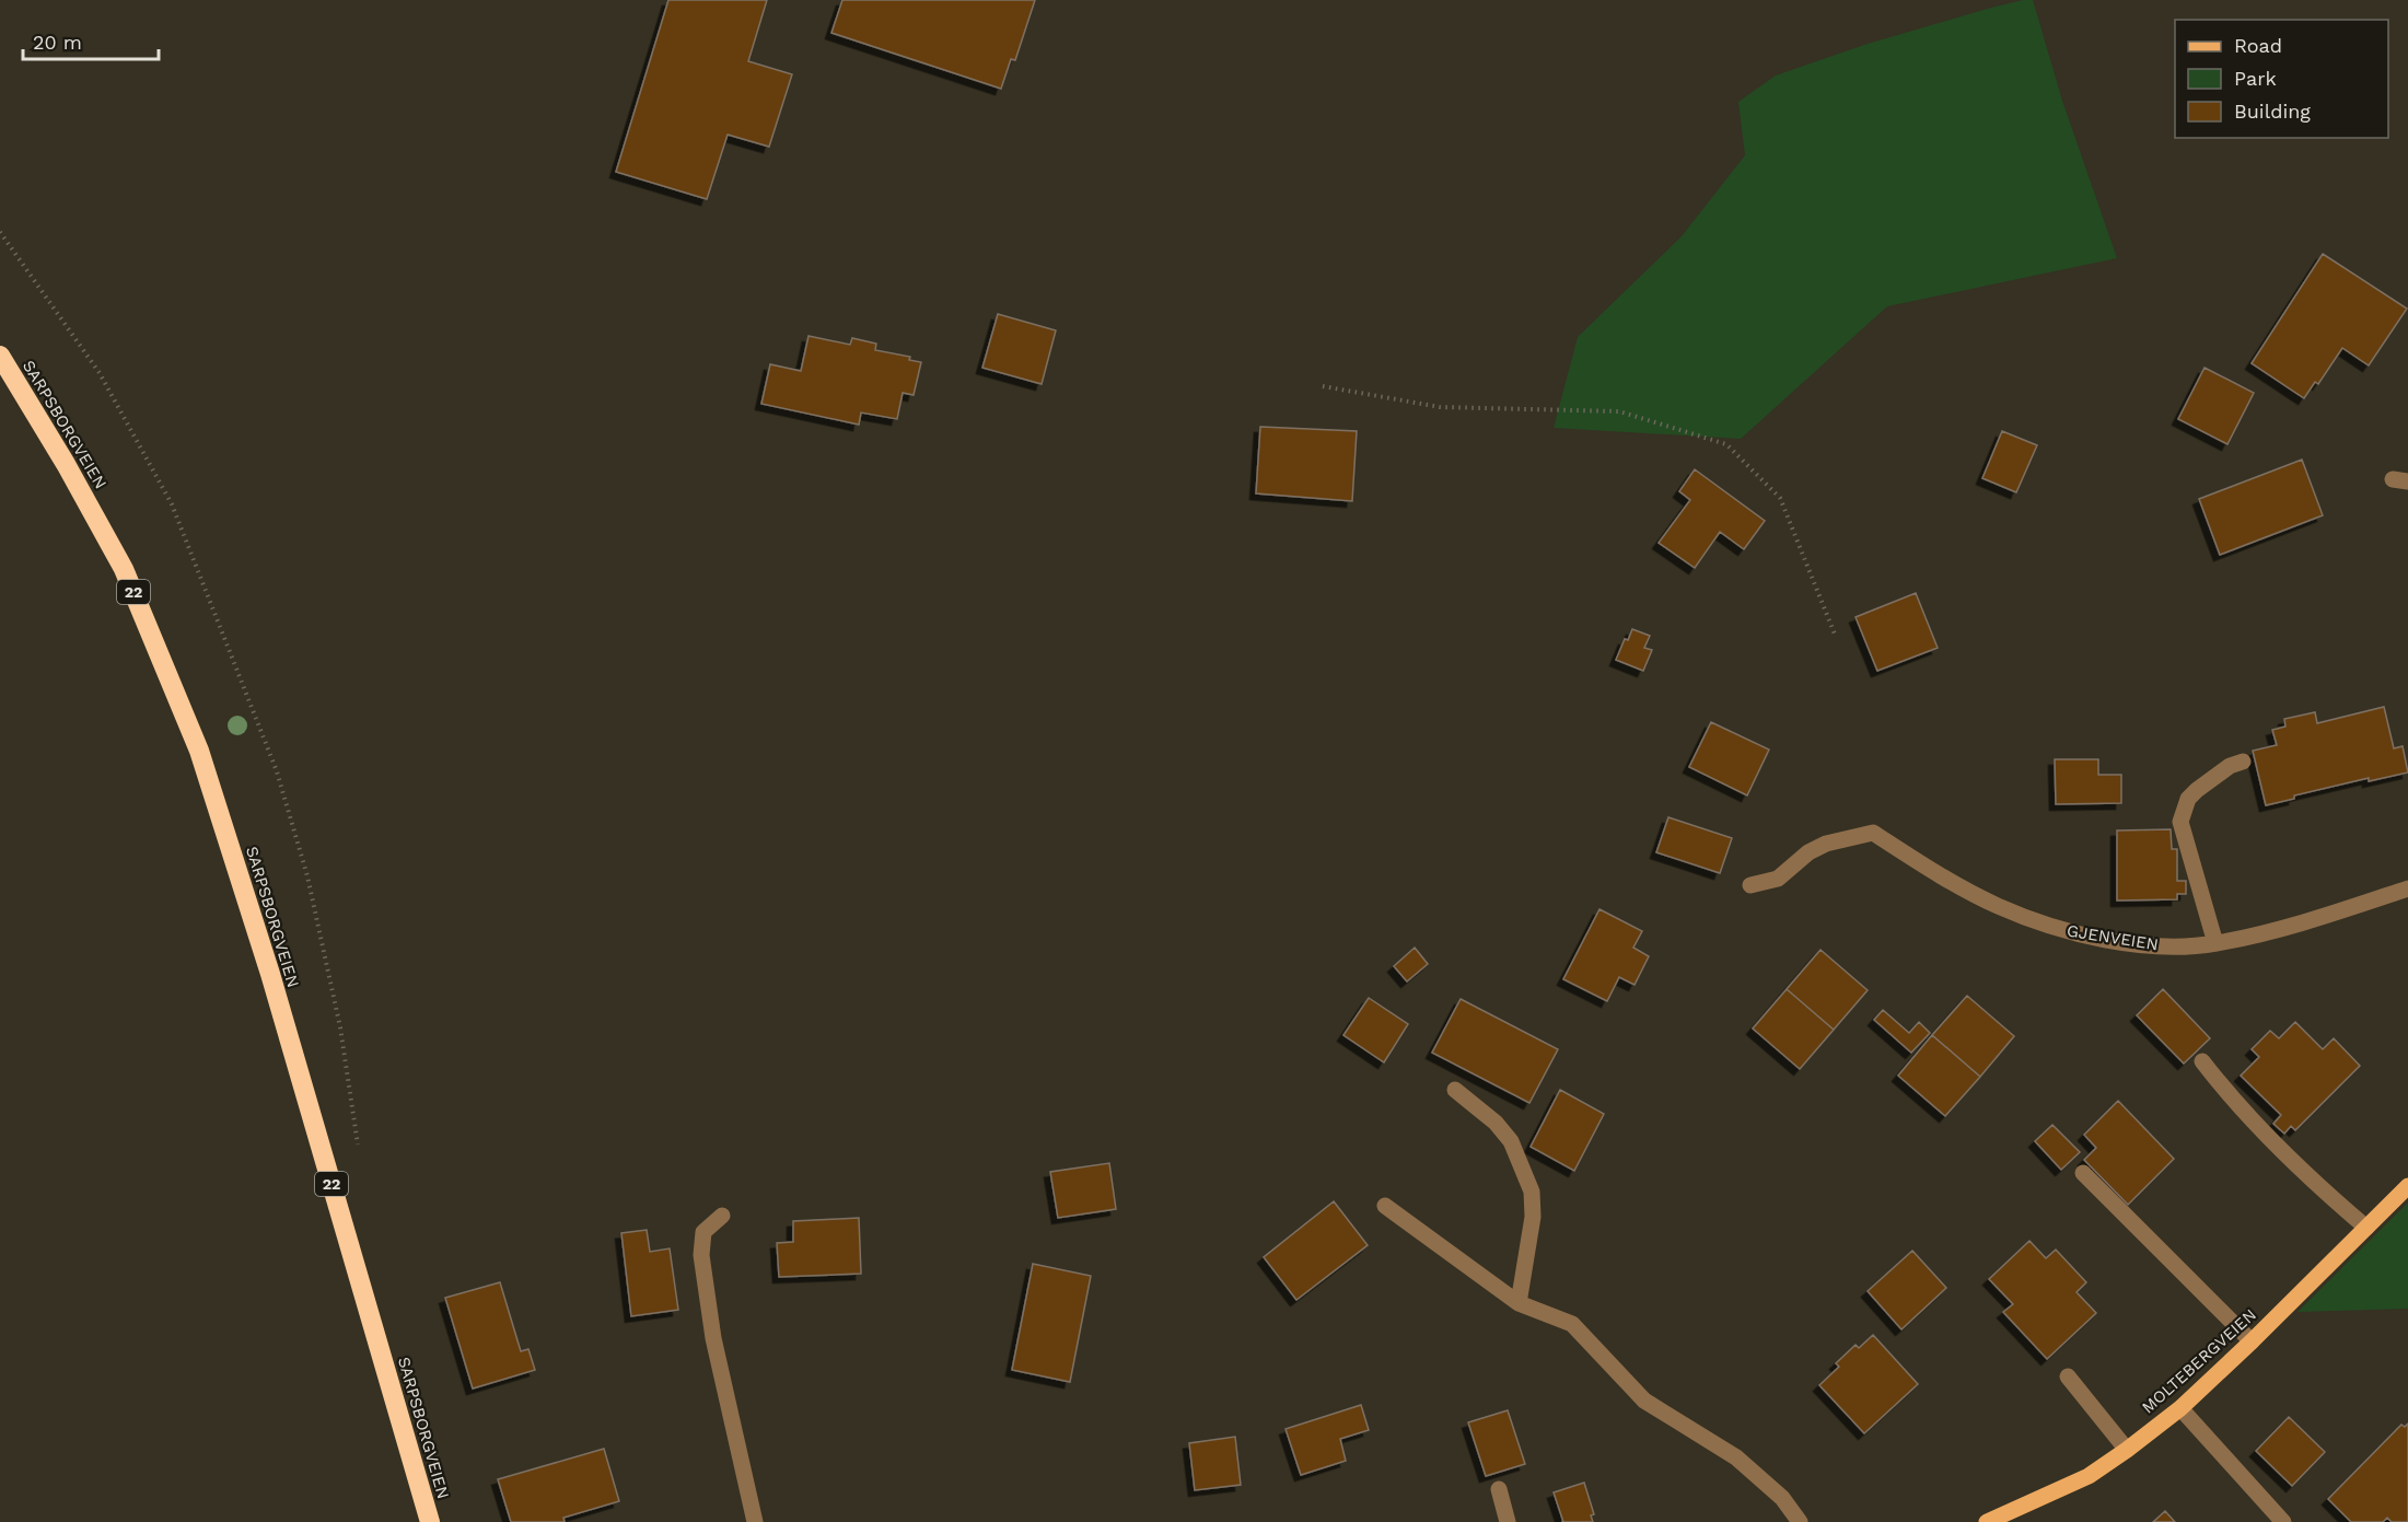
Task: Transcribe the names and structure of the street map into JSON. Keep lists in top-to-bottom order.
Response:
{
  "streets": {
    "highway": ["SARPSBORGVEIEN", "22"],
    "main road": ["MOLTEBERGVEIEN"],
    "street": ["GJENVEIEN"]
  },
  "legend": ["Road", "Park", "Building"],
  "scale_bar": "20 m"
}
